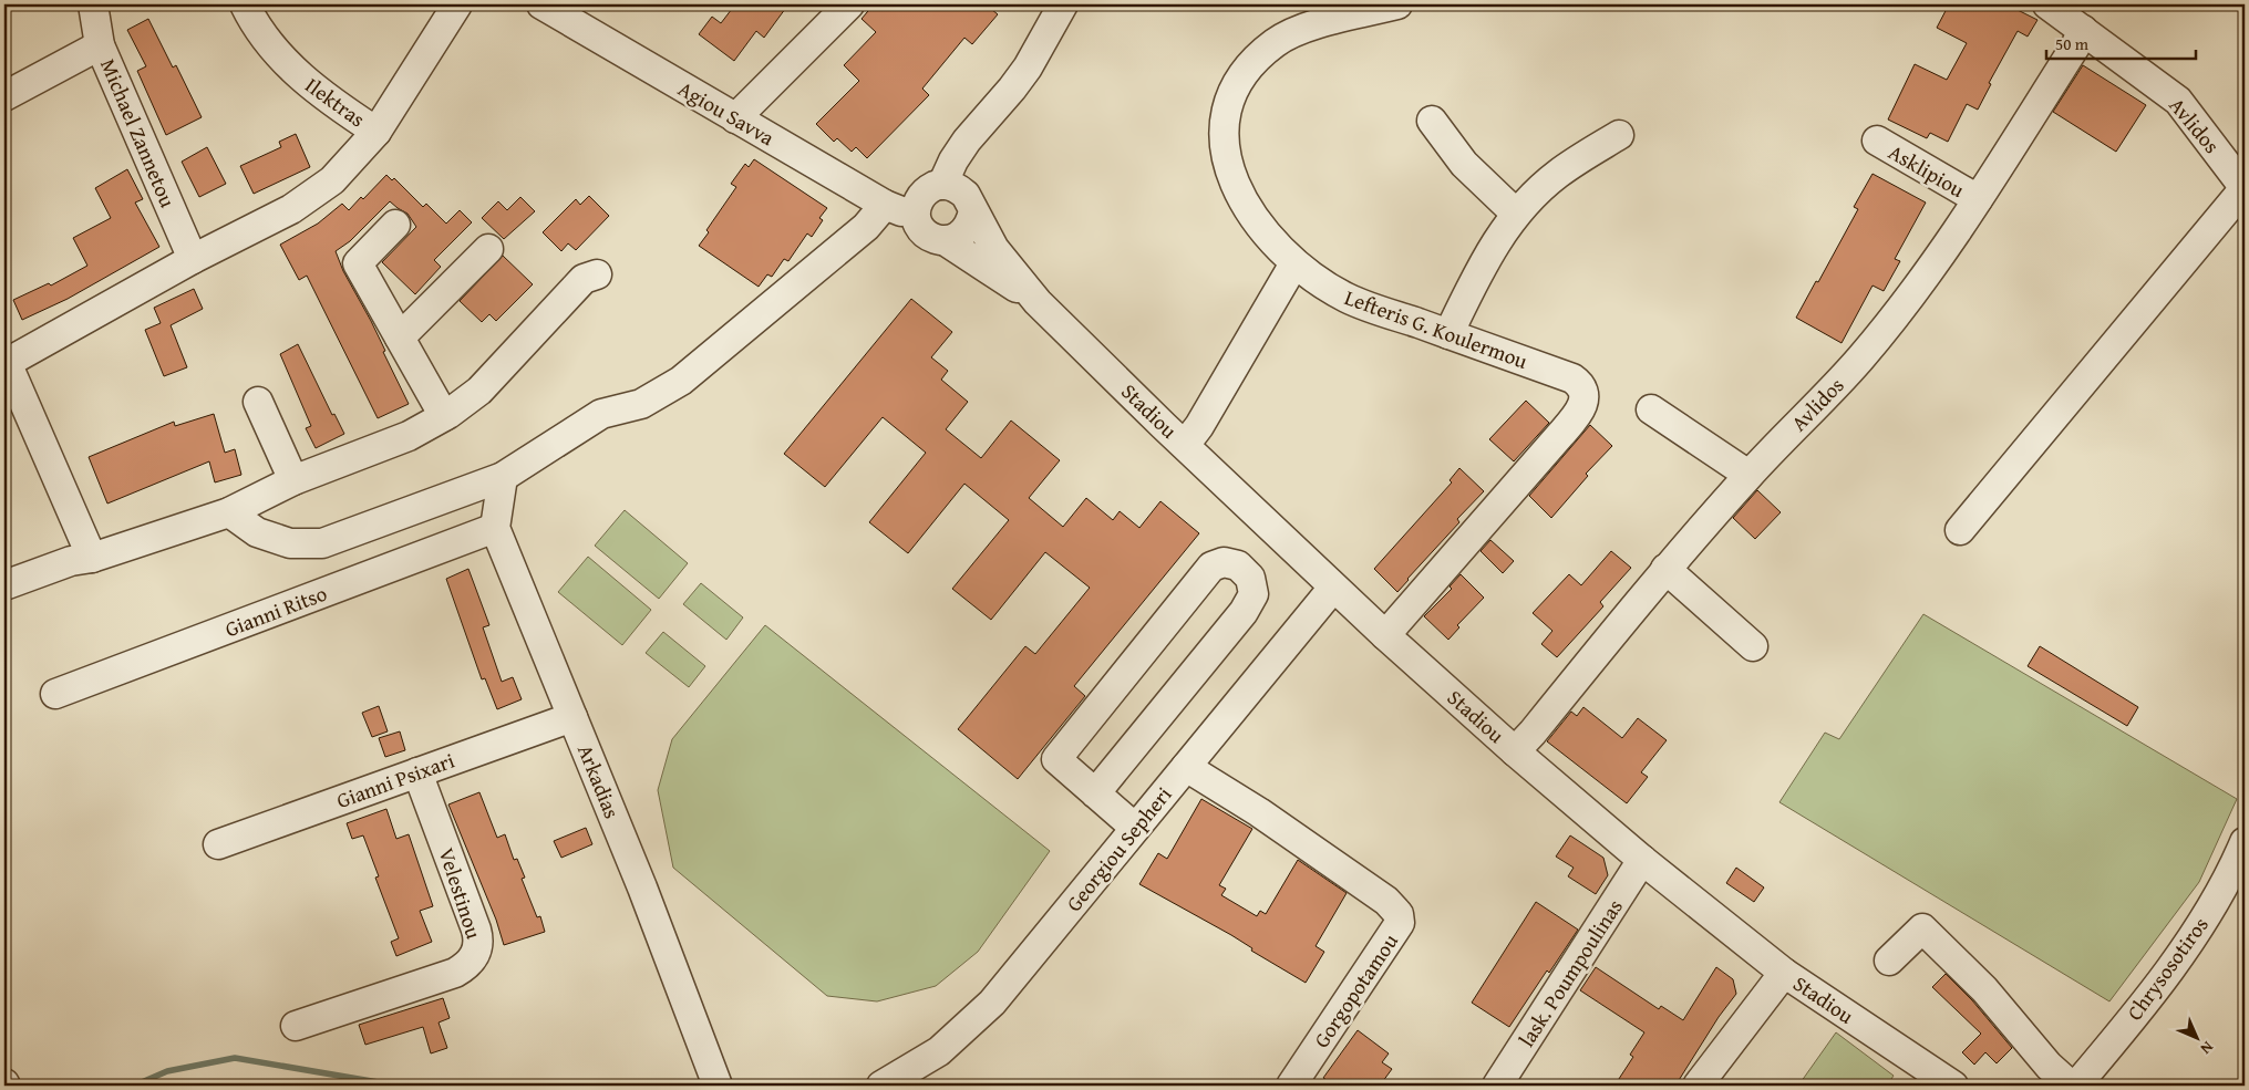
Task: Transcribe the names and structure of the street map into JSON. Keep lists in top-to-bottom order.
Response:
{
  "streets": {
    "street": [
      "Ilektras",
      "Agiou Savva",
      "Avlidos",
      "Michael Zannetou",
      "Asklipiou",
      "Lefteris G. Koulermou",
      "Stadiou",
      "Gianni Ritso",
      "Gianni Psixari",
      "Arkadias",
      "Georgiou Sepheri",
      "Velestinou",
      "Chrysosotiros",
      "lask. Poumpoulinas",
      "Gorgopotamou"
    ]
  },
  "crossings": [
    ["Agiou Savva", "Stadiou"],
    ["Avlidos", "Asklipiou"],
    ["Avlidos", "Stadiou"],
    ["Lefteris G. Koulermou", "Stadiou"],
    ["Stadiou", "Georgiou Sepheri"],
    ["Stadiou", "lask. Poumpoulinas"],
    ["Gianni Ritso", "Arkadias"],
    ["Gianni Psixari", "Arkadias"],
    ["Gianni Psixari", "Velestinou"],
    ["Georgiou Sepheri", "Gorgopotamou"]
  ],
  "scale_bar": "50 m",
  "north": "bottom right"
}
